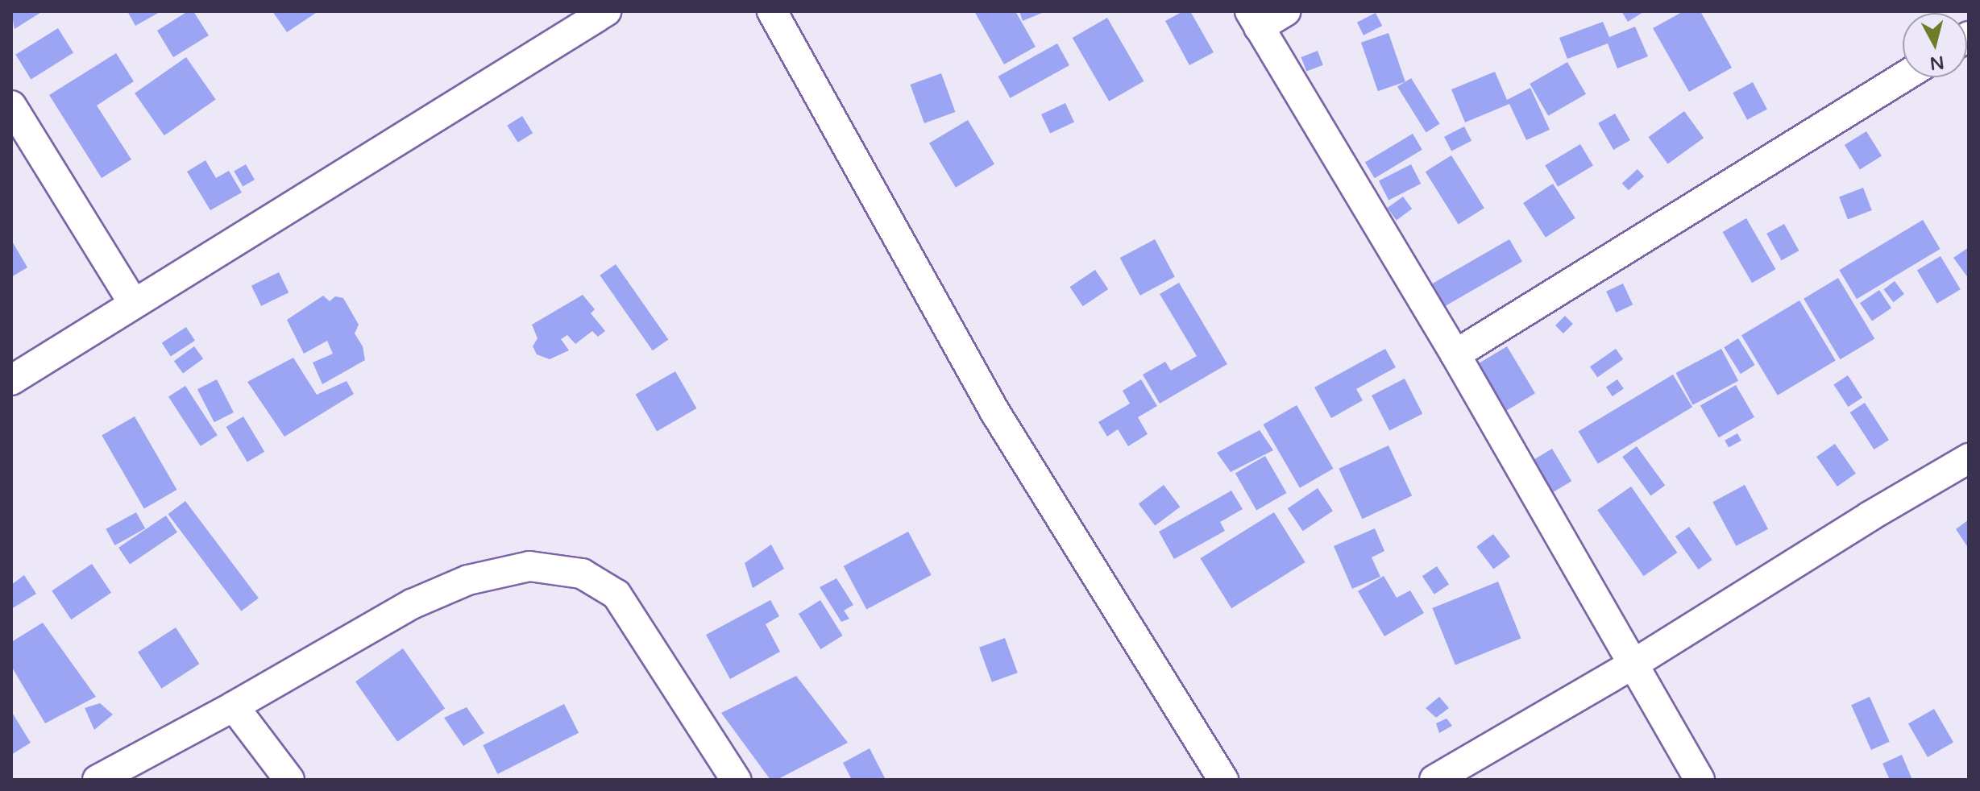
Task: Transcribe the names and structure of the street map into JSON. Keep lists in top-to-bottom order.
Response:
{
  "north": "bottom"
}
